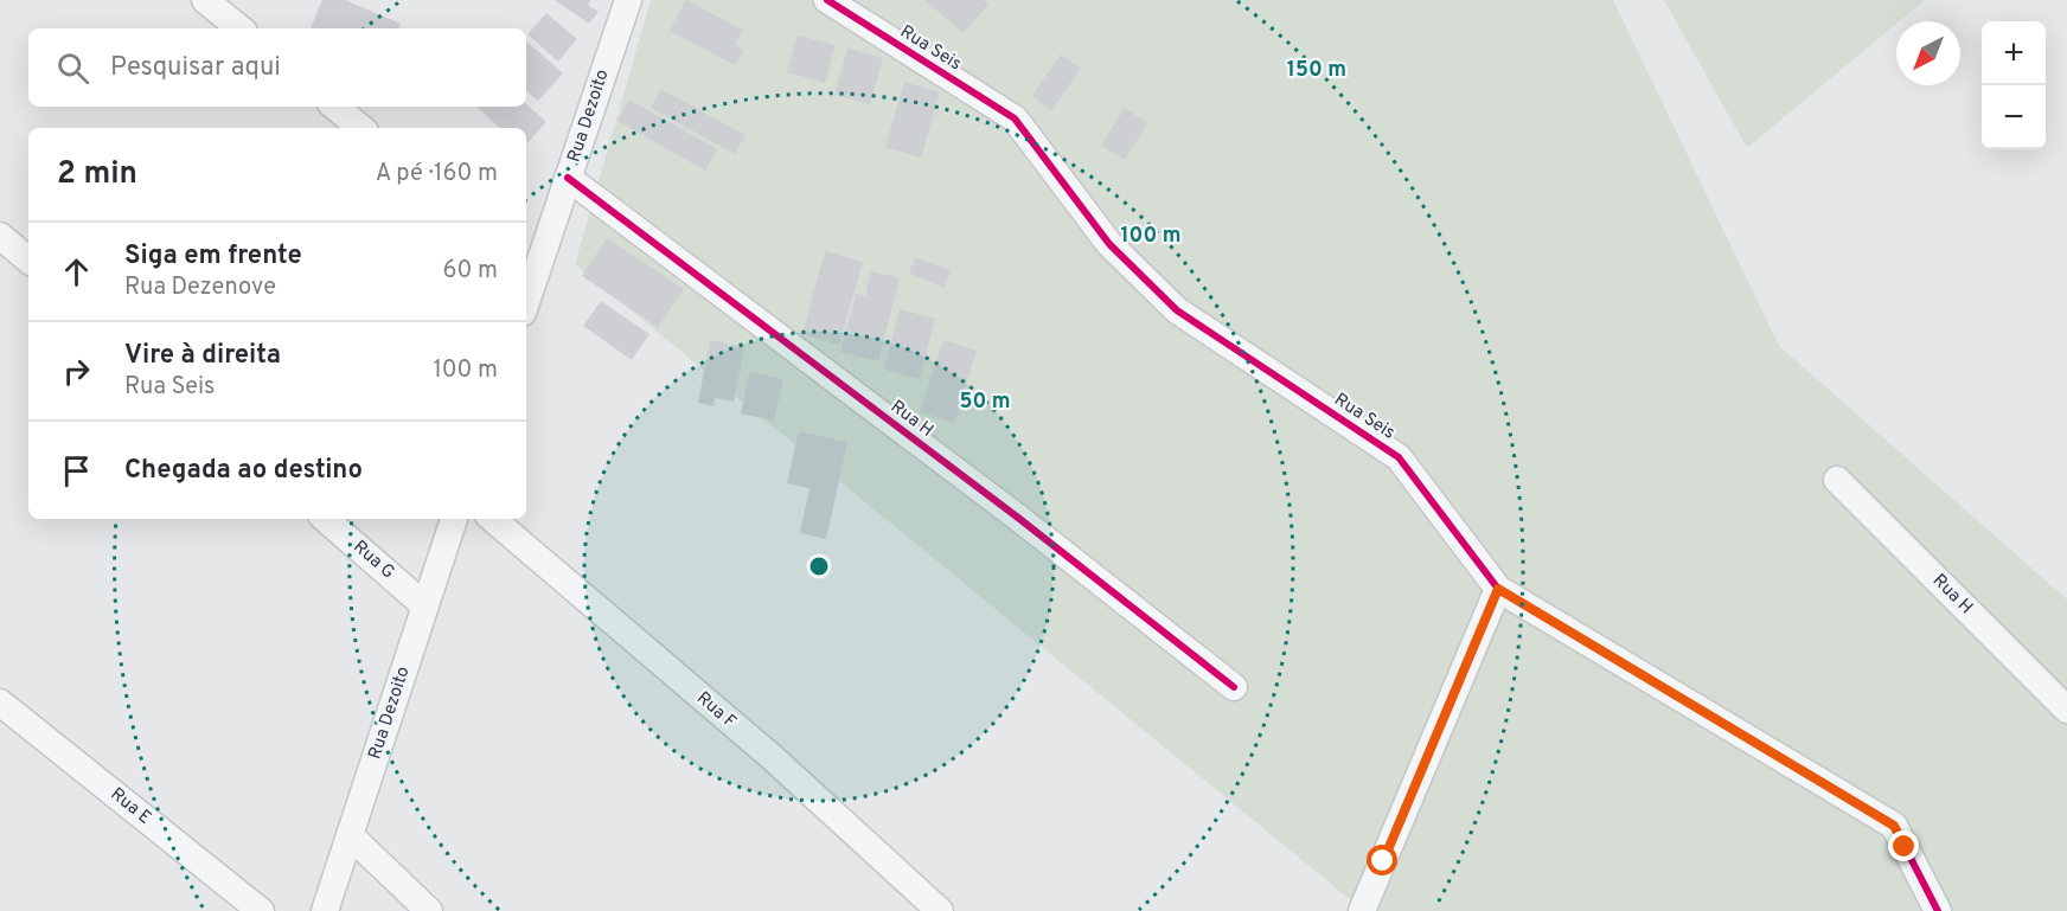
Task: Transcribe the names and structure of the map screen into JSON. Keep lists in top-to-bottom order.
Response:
{
  "streets": {
    "street": [
      "Rua Seis",
      "Rua Dezoito",
      "Rua H",
      "Rua G",
      "Rua F",
      "Rua E"
    ]
  },
  "crossings": [
    ["Rua Dezoito", "Rua H"],
    ["Rua Dezoito", "Rua G"]
  ],
  "north": "bottom left",
  "page": {
    "map_buttons": ["+", "−"],
    "search": "Pesquisar aqui",
    "heading": ["2 min", "A pé · 160 m"],
    "list": [
      ["Siga em frente", "Rua Dezenove", "60 m"],
      ["Vire à direita", "Rua Seis", "100 m"],
      "Chegada ao destino"
    ]
  },
  "rings": ["150 m", "100 m", "50 m"]
}
